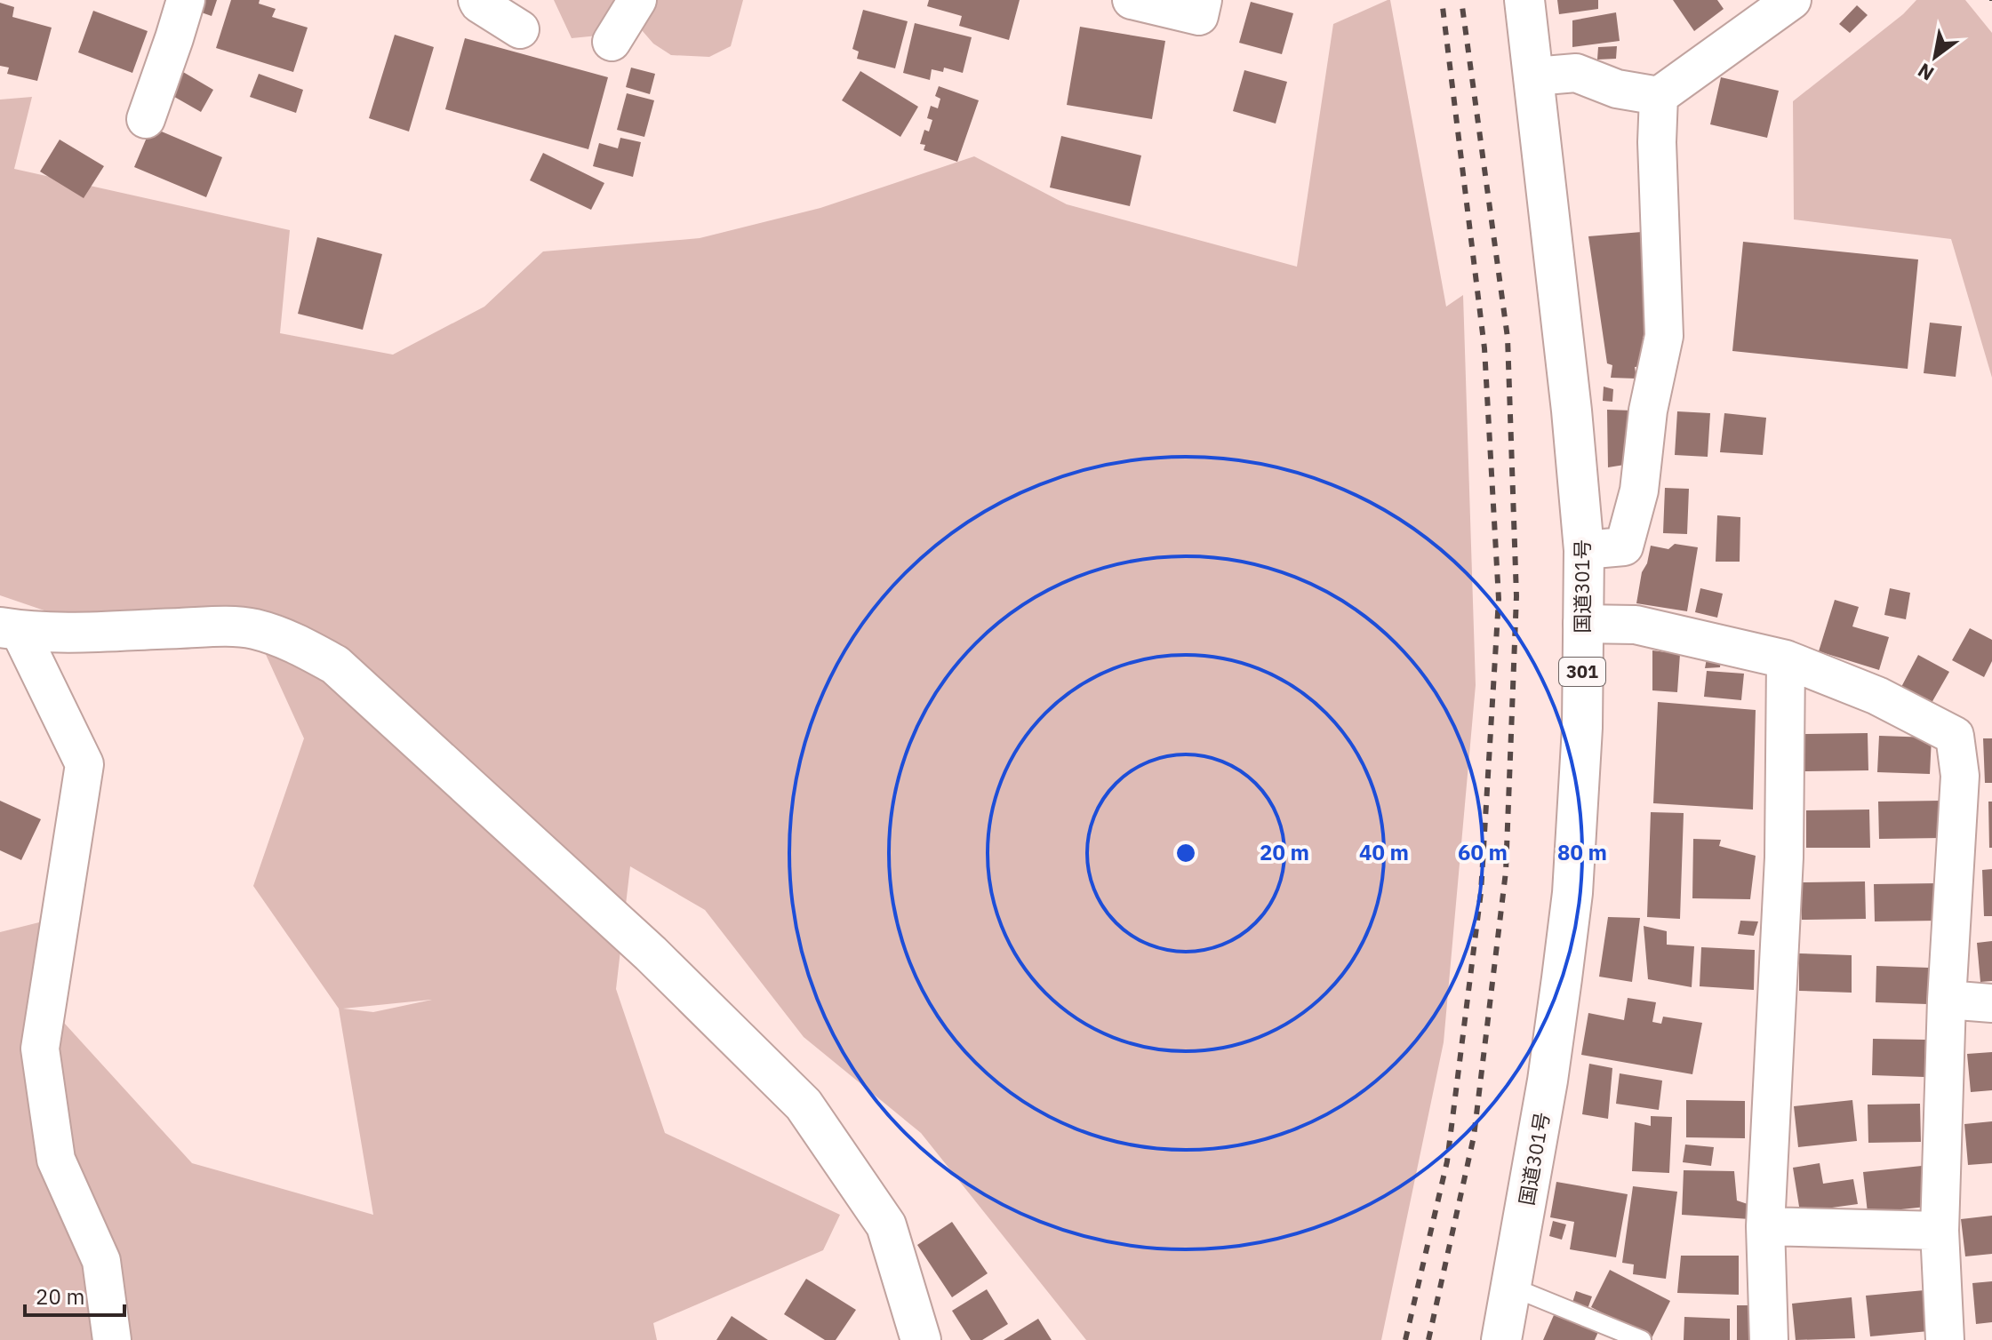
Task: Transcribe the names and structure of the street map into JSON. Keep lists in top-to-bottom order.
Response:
{
  "streets": {
    "main road": ["国道301号", "301"]
  },
  "scale_bar": "20 m",
  "north": "bottom left",
  "rings": [
    "20 m",
    "40 m",
    "60 m",
    "80 m"
  ]
}
